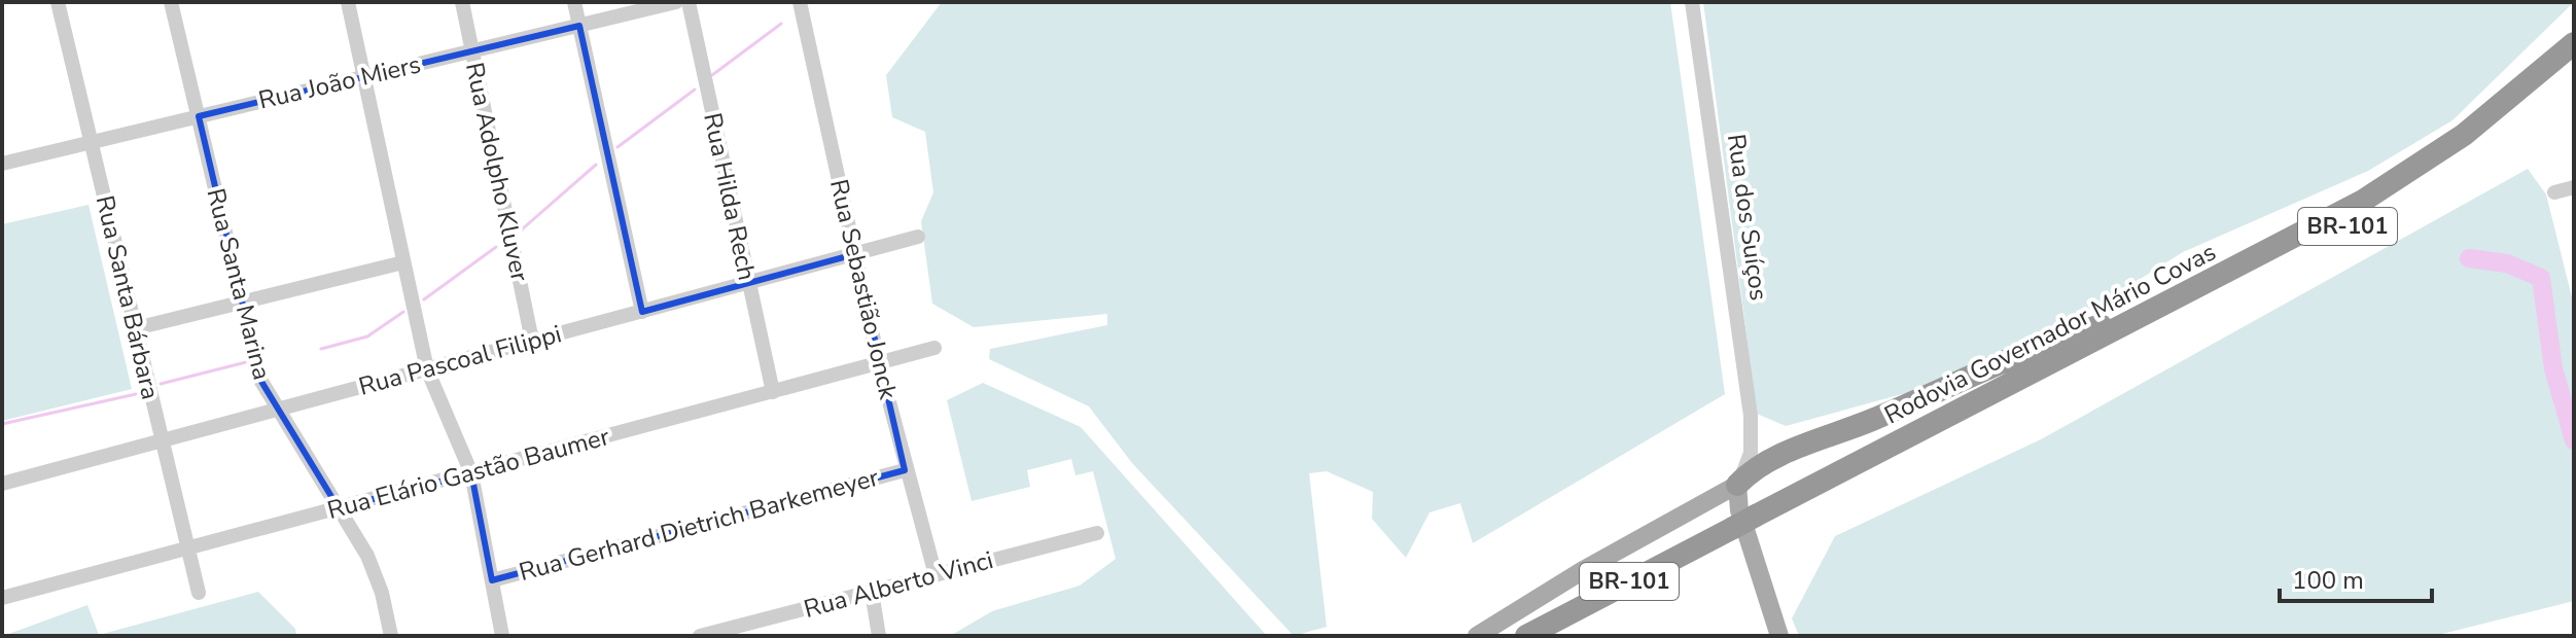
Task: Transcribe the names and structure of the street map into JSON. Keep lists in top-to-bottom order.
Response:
{
  "streets": {
    "highway": ["BR-101", "Rodovia Governador Mário Covas"],
    "main road": ["Rua dos Suíços"],
    "street": [
      "Rua João Miers",
      "Rua Adolpho Kluver",
      "Rua Hilda Rech",
      "Rua Santa Marina",
      "Rua Sebastião Jonck",
      "Rua Santa Bárbara",
      "Rua Pascoal Filippi",
      "Rua Elário Gastão Baumer",
      "Rua Gerhard Dietrich Barkemeyer",
      "Rua Alberto Vinci"
    ]
  },
  "crossings": [
    ["Rua João Miers", "Rua Adolpho Kluver"],
    ["Rua João Miers", "Rua Santa Marina"],
    ["Rua João Miers", "Rua Santa Bárbara"],
    ["Rua Adolpho Kluver", "Rua Pascoal Filippi"],
    ["Rua Hilda Rech", "Rua Pascoal Filippi"],
    ["Rua Hilda Rech", "Rua Elário Gastão Baumer"],
    ["Rua Santa Marina", "Rua Pascoal Filippi"],
    ["Rua Santa Marina", "Rua Elário Gastão Baumer"],
    ["Rua Sebastião Jonck", "Rua Pascoal Filippi"],
    ["Rua Sebastião Jonck", "Rua Elário Gastão Baumer"],
    ["Rua Sebastião Jonck", "Rua Gerhard Dietrich Barkemeyer"],
    ["Rua Sebastião Jonck", "Rua Alberto Vinci"],
    ["Rua Santa Bárbara", "Rua Pascoal Filippi"],
    ["Rua Santa Bárbara", "Rua Elário Gastão Baumer"]
  ],
  "scale_bar": "100 m"
}
